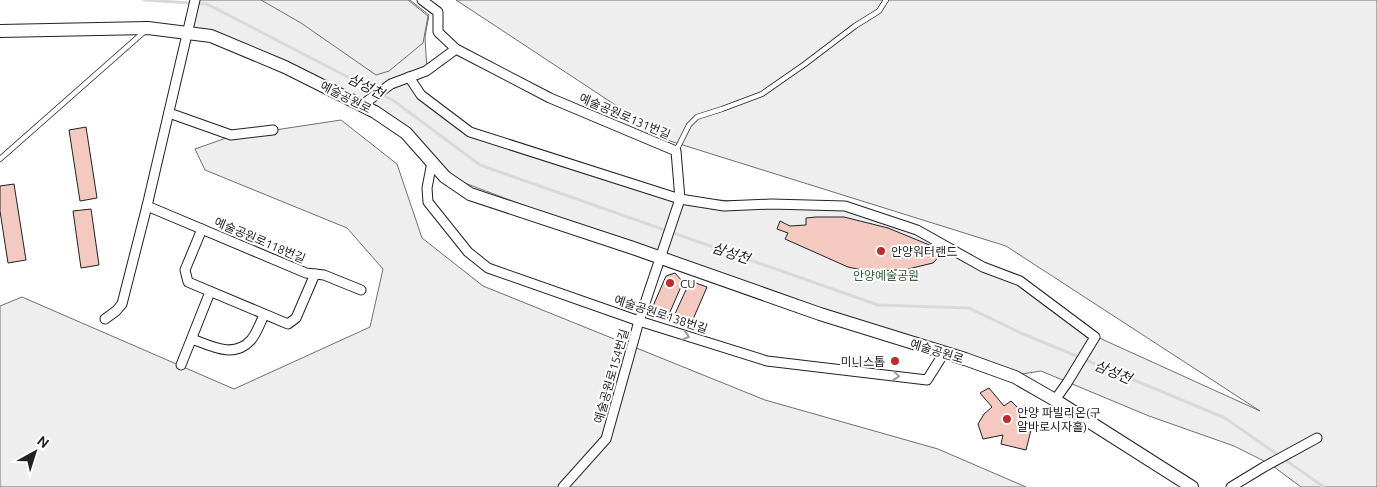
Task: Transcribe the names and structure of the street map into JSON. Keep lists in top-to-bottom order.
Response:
{
  "streets": {
    "street": [
      "예술공원로",
      "예술공원로131번길",
      "예술공원로118번길",
      "예술공원로138번길",
      "예술공원로154번길"
    ]
  },
  "crossings": [
    ["예술공원로", "예술공원로138번길"],
    ["예술공원로", "예술공원로154번길"],
    ["예술공원로138번길", "예술공원로154번길"]
  ],
  "one_way": ["예술공원로138번길"],
  "water": ["삼성천"],
  "parks": ["안양예술공원"],
  "places": [
    "안양워터랜드",
    "CU",
    "미니스톱",
    "안양 파빌리온(구 알바로시자홀)"
  ],
  "north": "top right"
}
